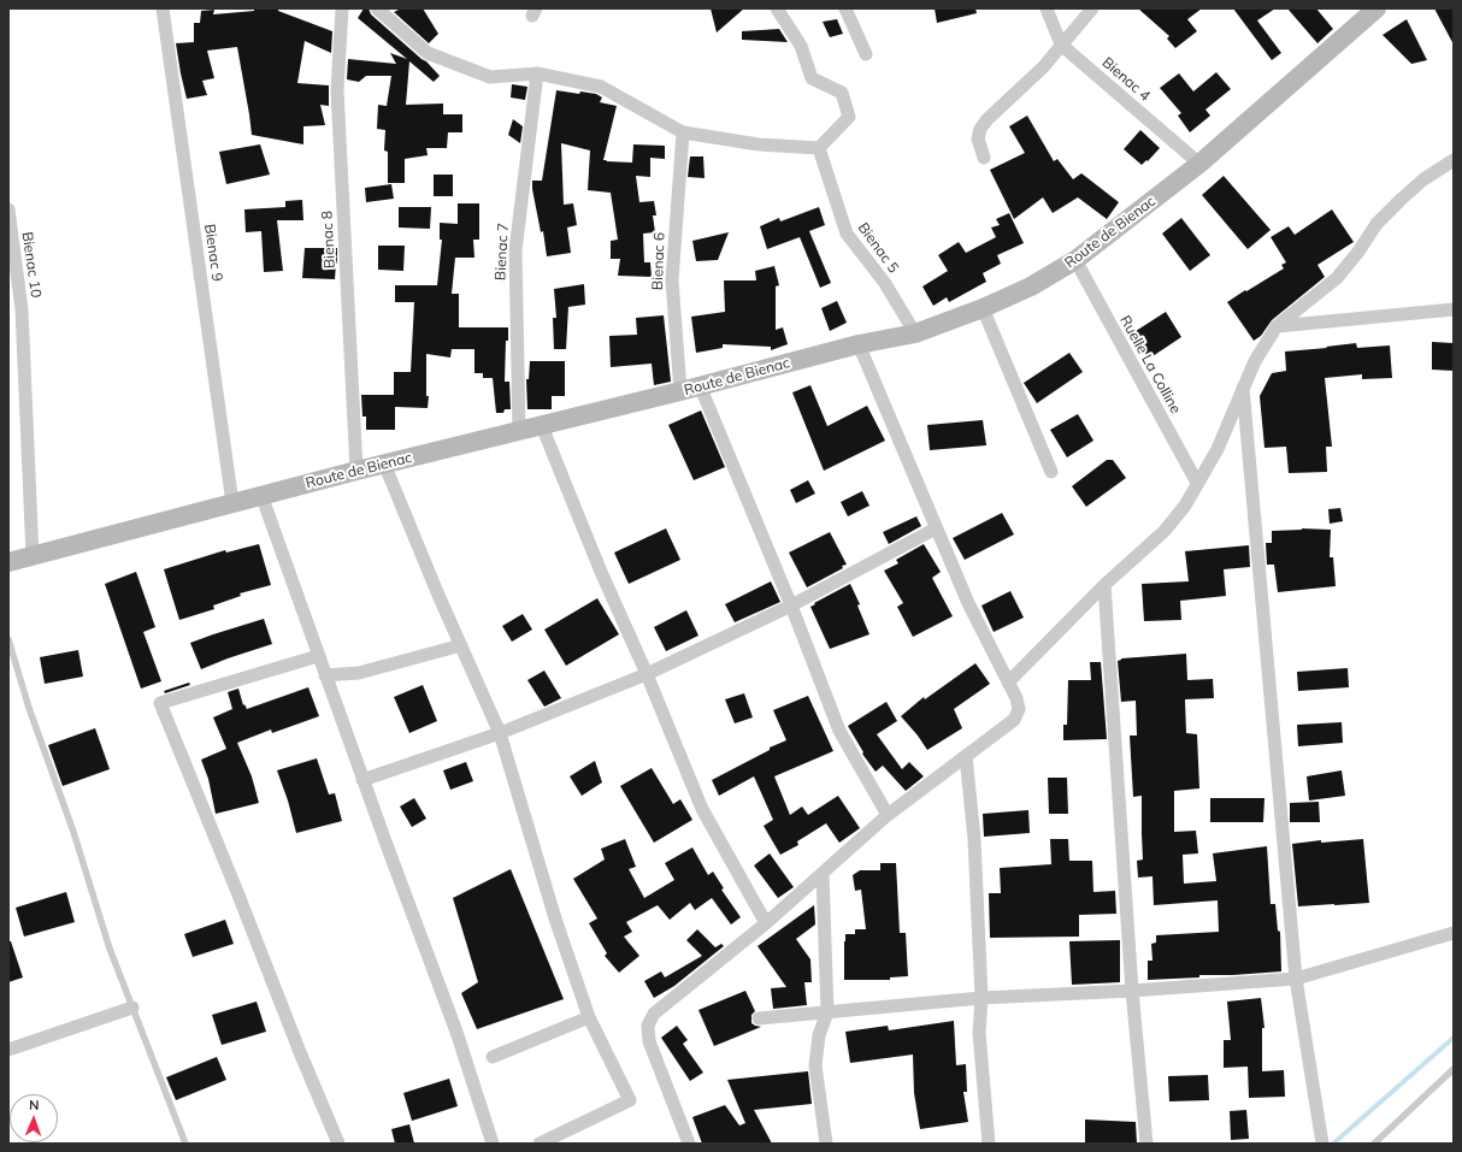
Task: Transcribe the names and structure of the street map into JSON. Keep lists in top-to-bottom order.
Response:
{
  "streets": {
    "main road": ["Route de Bienac"],
    "street": [
      "Bienac 4",
      "Bienac 8",
      "Bienac 5",
      "Bienac 7",
      "Bienac 9",
      "Bienac 6",
      "Bienac 10",
      "Ruelle La Colline"
    ]
  },
  "crossings": [
    ["Bienac 4", "Route de Bienac"],
    ["Route de Bienac", "Bienac 8"],
    ["Route de Bienac", "Bienac 5"],
    ["Route de Bienac", "Bienac 7"],
    ["Route de Bienac", "Bienac 9"],
    ["Route de Bienac", "Bienac 6"],
    ["Route de Bienac", "Bienac 10"],
    ["Route de Bienac", "Ruelle La Colline"]
  ],
  "north": "top"
}
